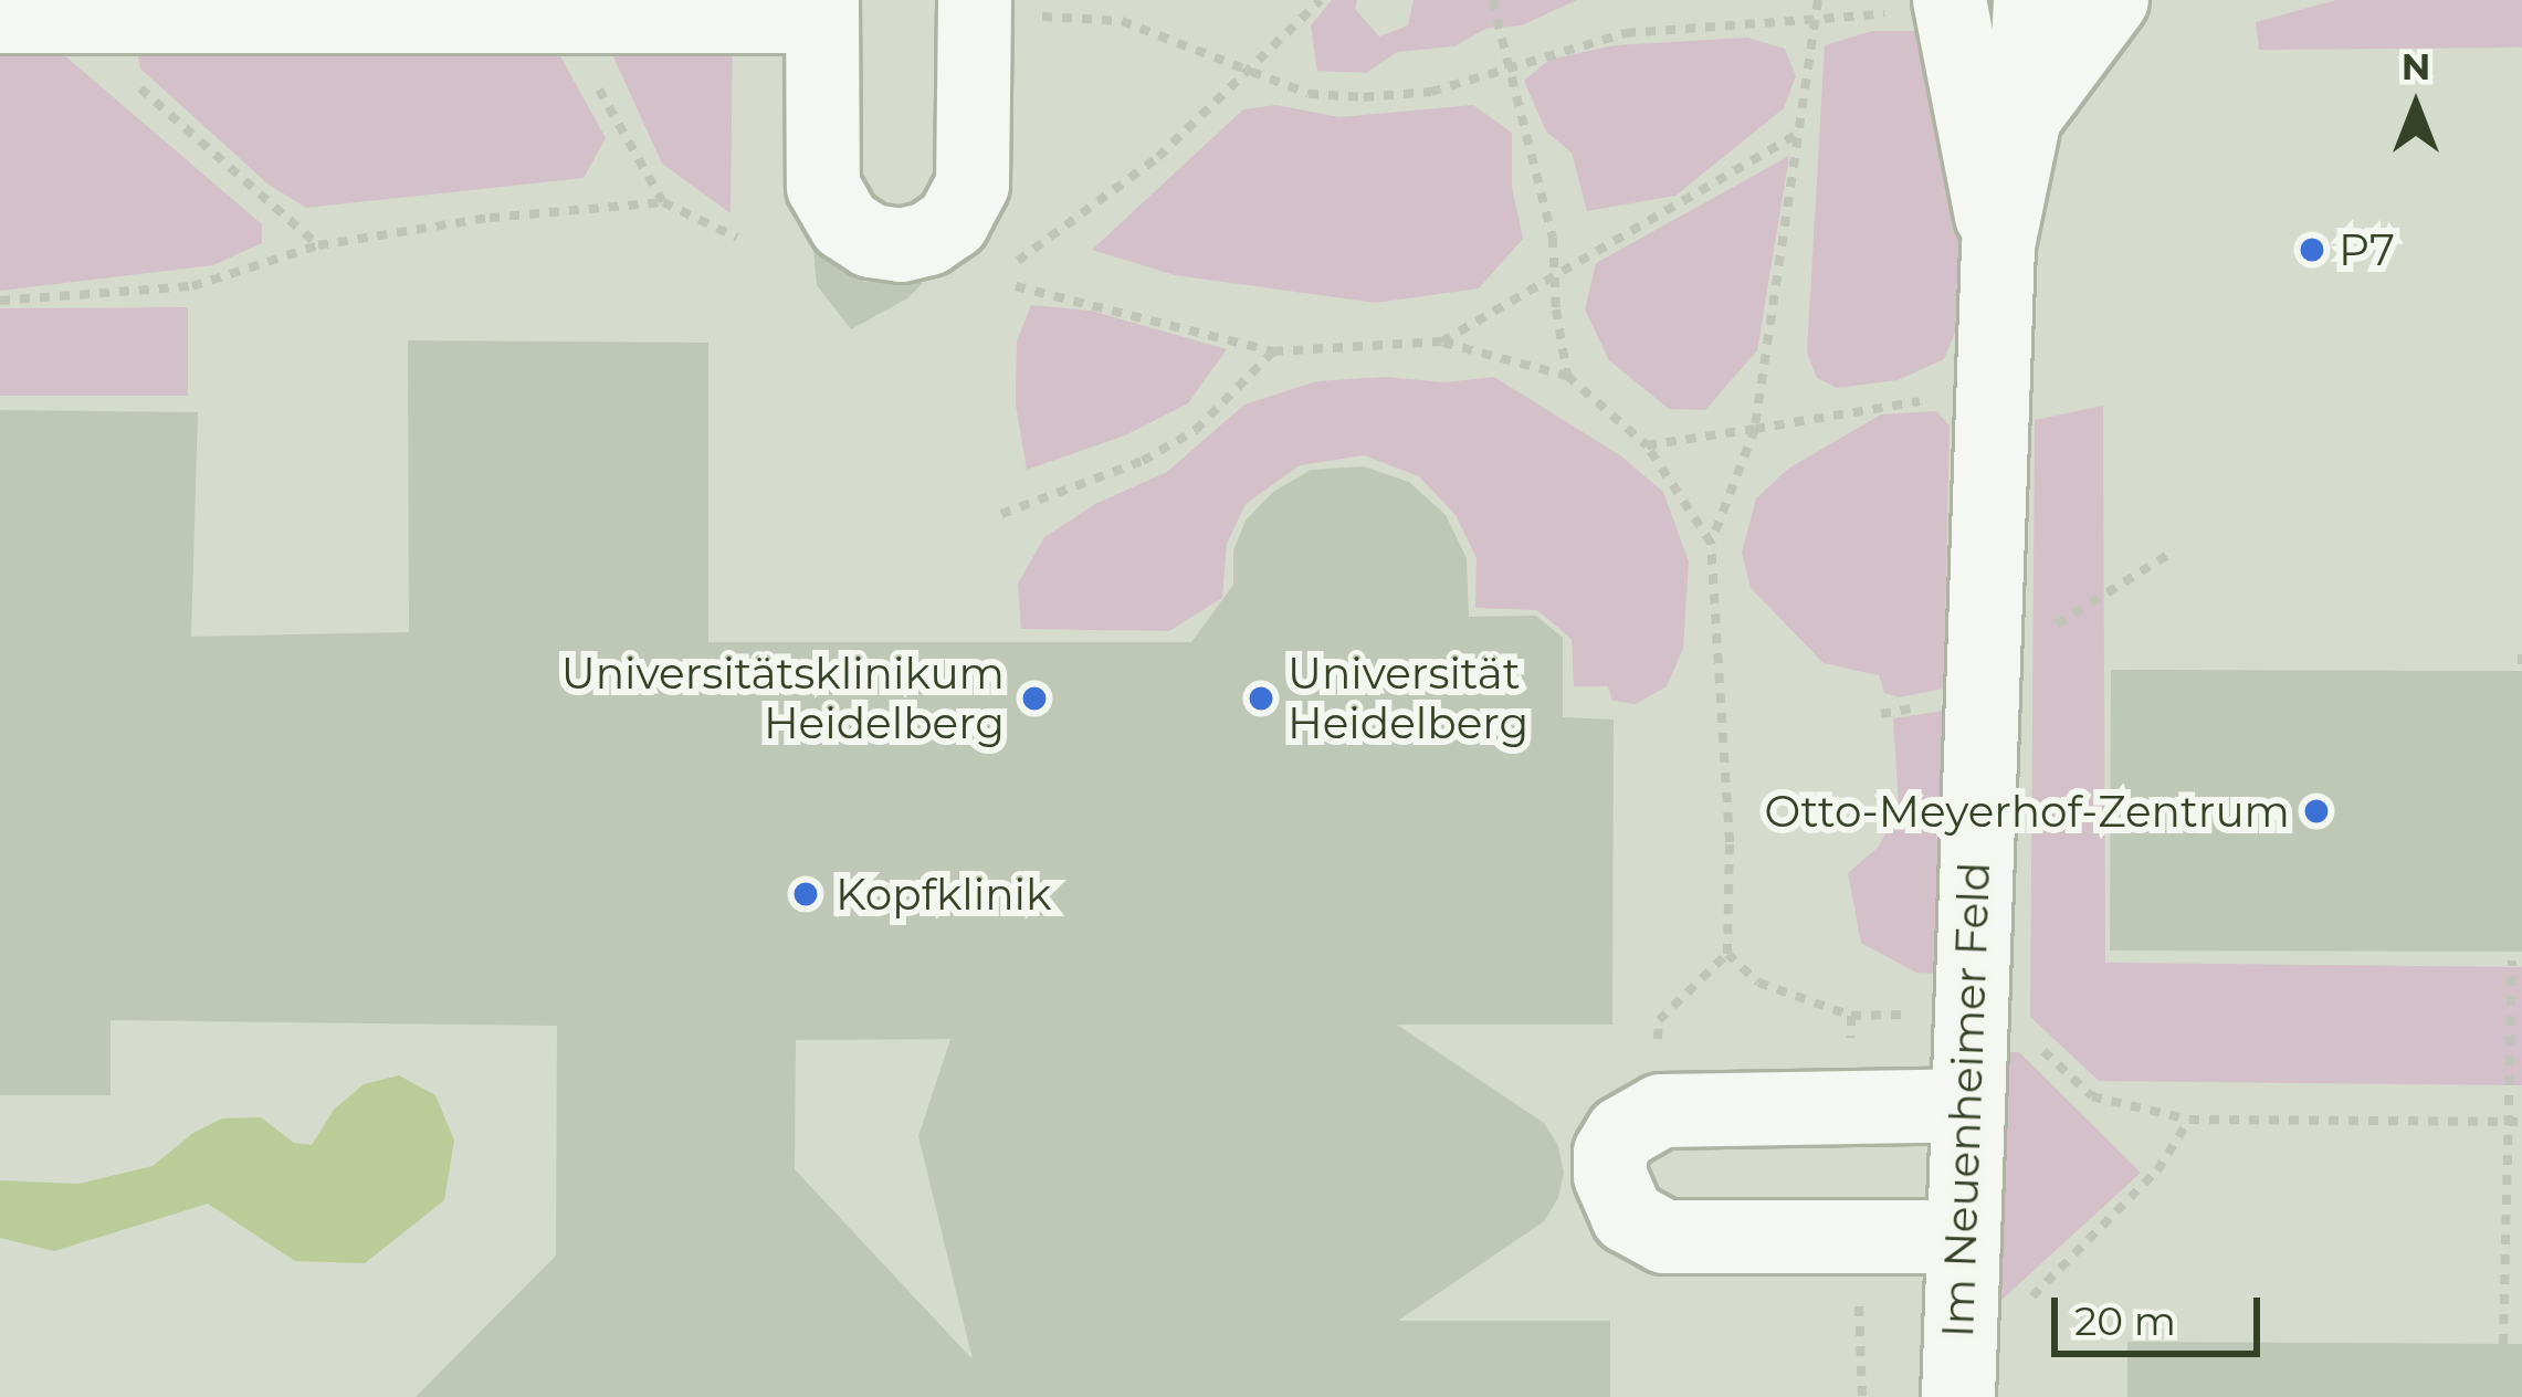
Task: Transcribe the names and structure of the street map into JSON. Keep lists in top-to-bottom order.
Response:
{
  "streets": {
    "street": ["Im Neuenheimer Feld"]
  },
  "places": [
    "P7",
    "Universitätsklinikum Heidelberg",
    "Universität Heidelberg",
    "Otto-Meyerhof-Zentrum",
    "Kopfklinik"
  ],
  "scale_bar": "20 m",
  "north": "top"
}
